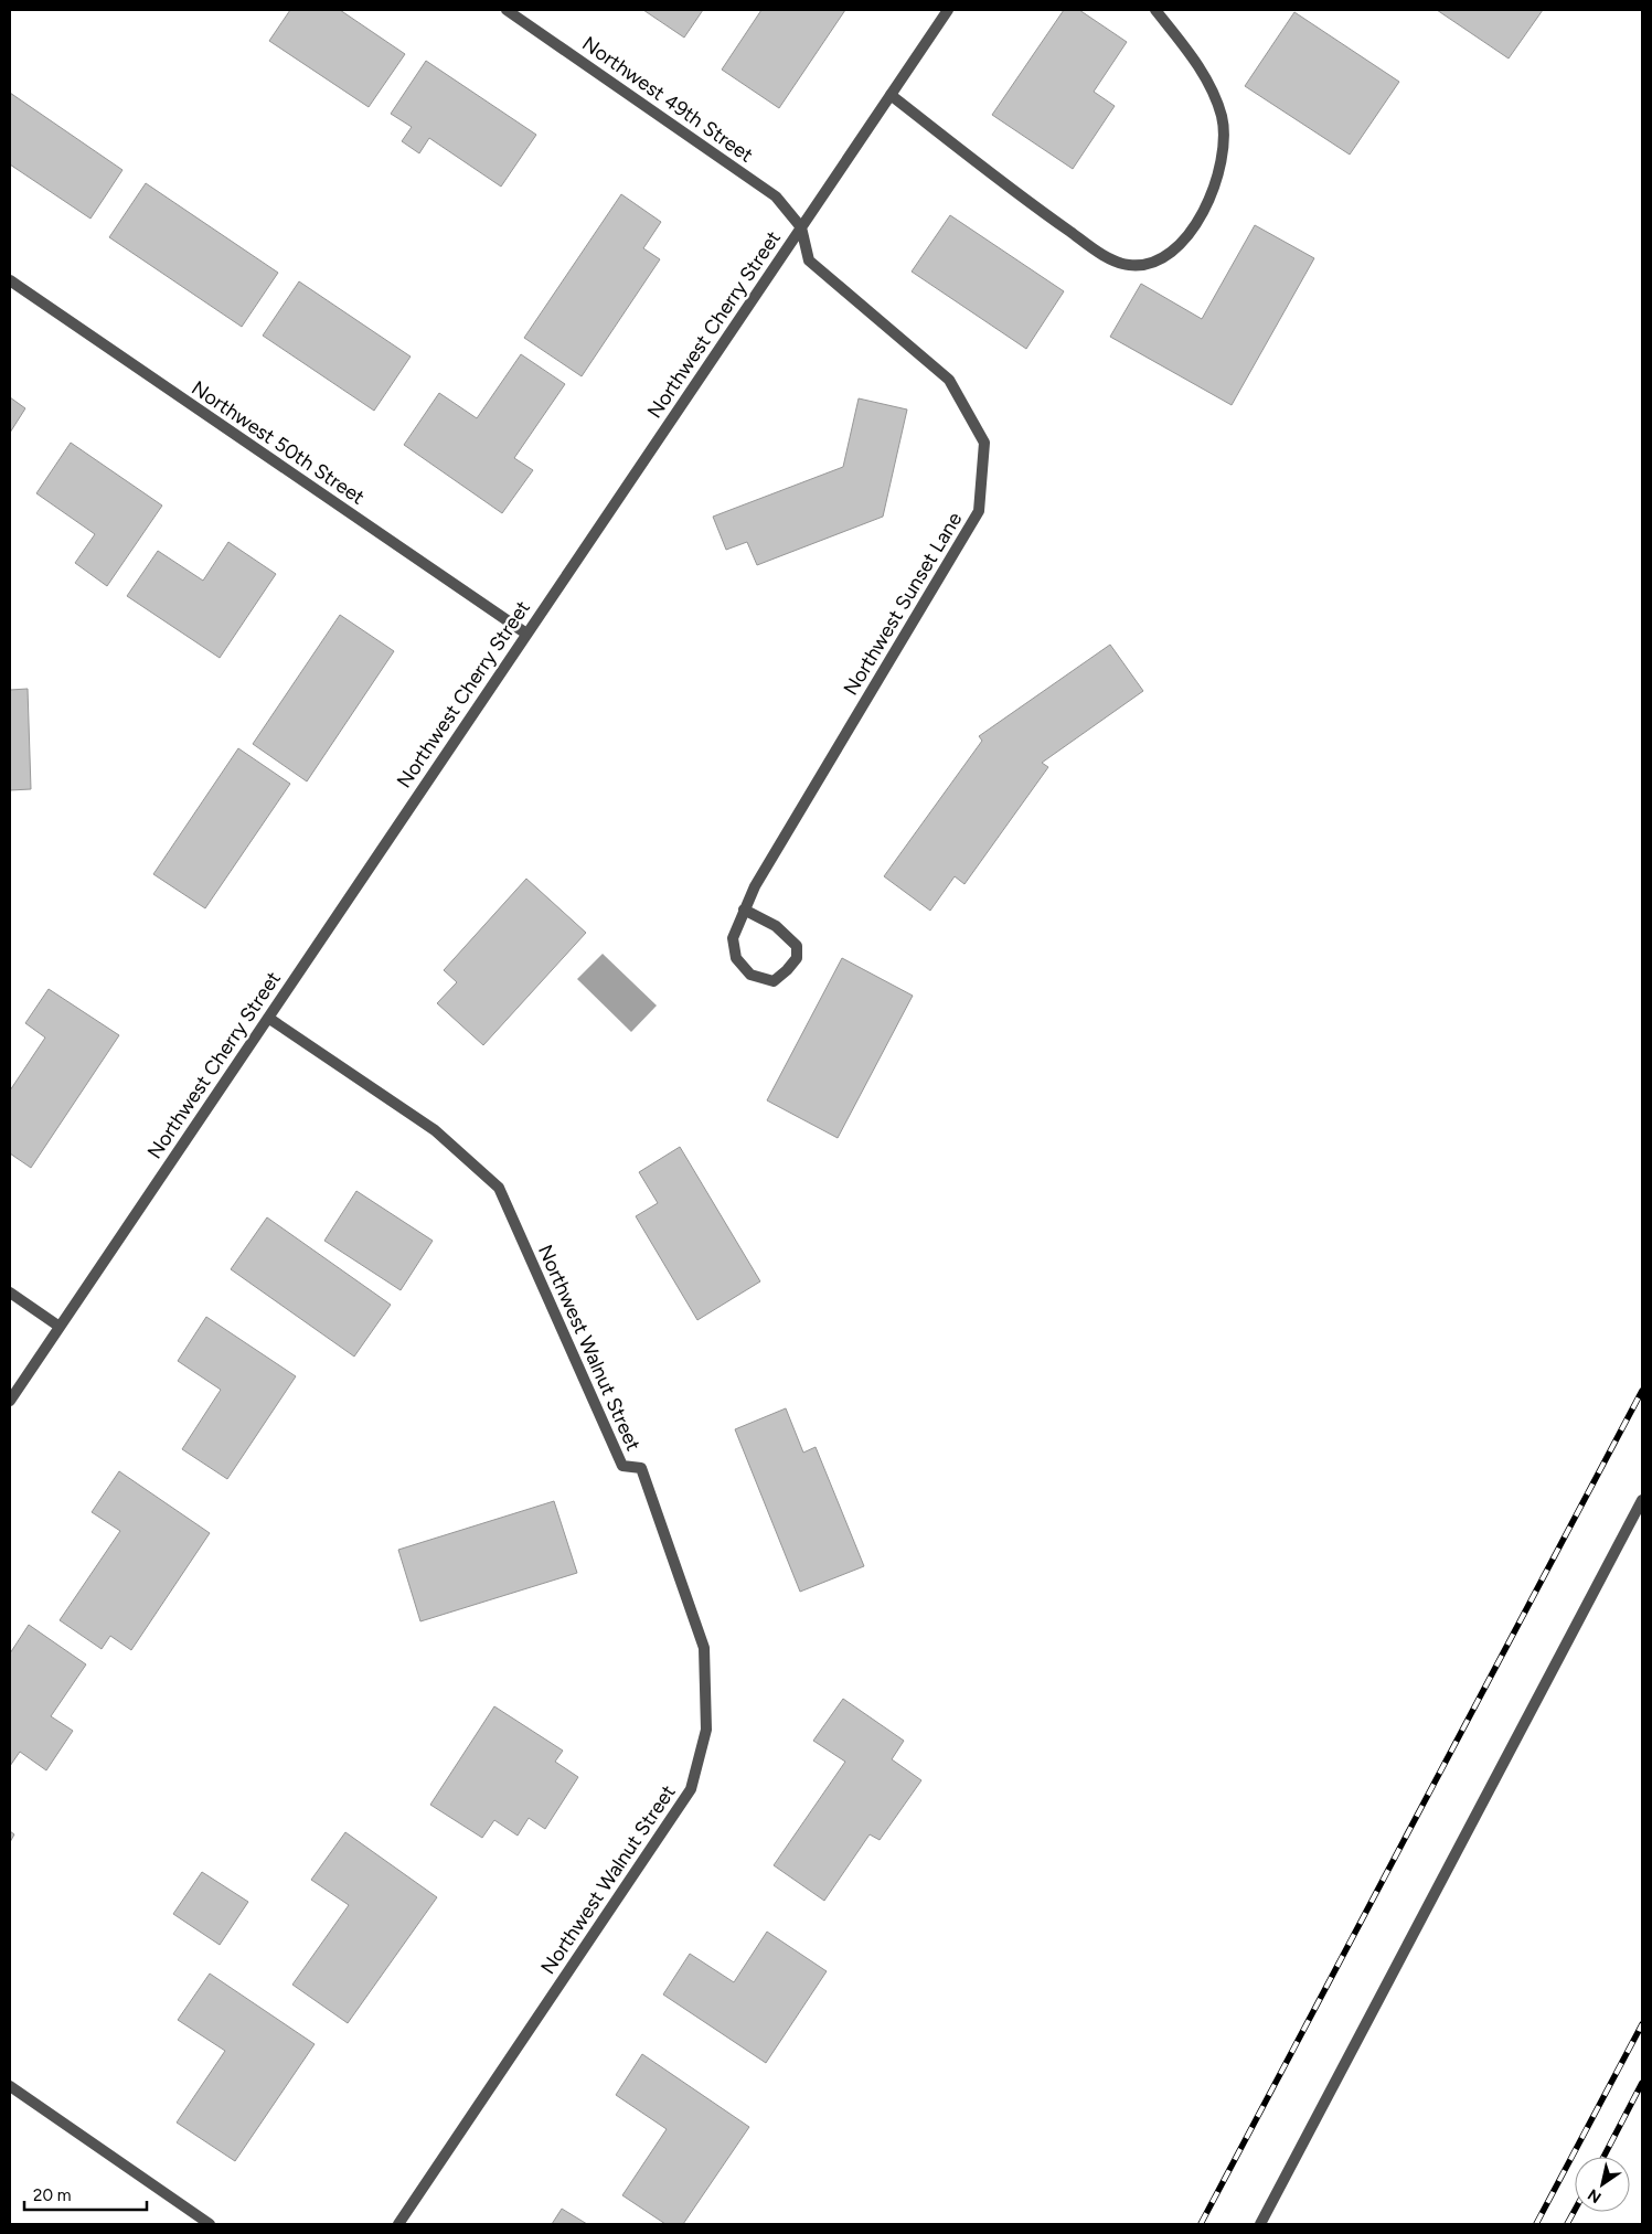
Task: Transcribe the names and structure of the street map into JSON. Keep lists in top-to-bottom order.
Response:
{
  "streets": {
    "street": [
      "Northwest 49th Street",
      "Northwest Cherry Street",
      "Northwest 50th Street",
      "Northwest Sunset Lane",
      "Northwest Walnut Street"
    ]
  },
  "crossings": [
    ["Northwest 49th Street", "Northwest Cherry Street"],
    ["Northwest 49th Street", "Northwest Sunset Lane"],
    ["Northwest Cherry Street", "Northwest 50th Street"],
    ["Northwest Cherry Street", "Northwest Sunset Lane"],
    ["Northwest Cherry Street", "Northwest Walnut Street"]
  ],
  "scale_bar": "20 m",
  "north": "bottom left"
}
